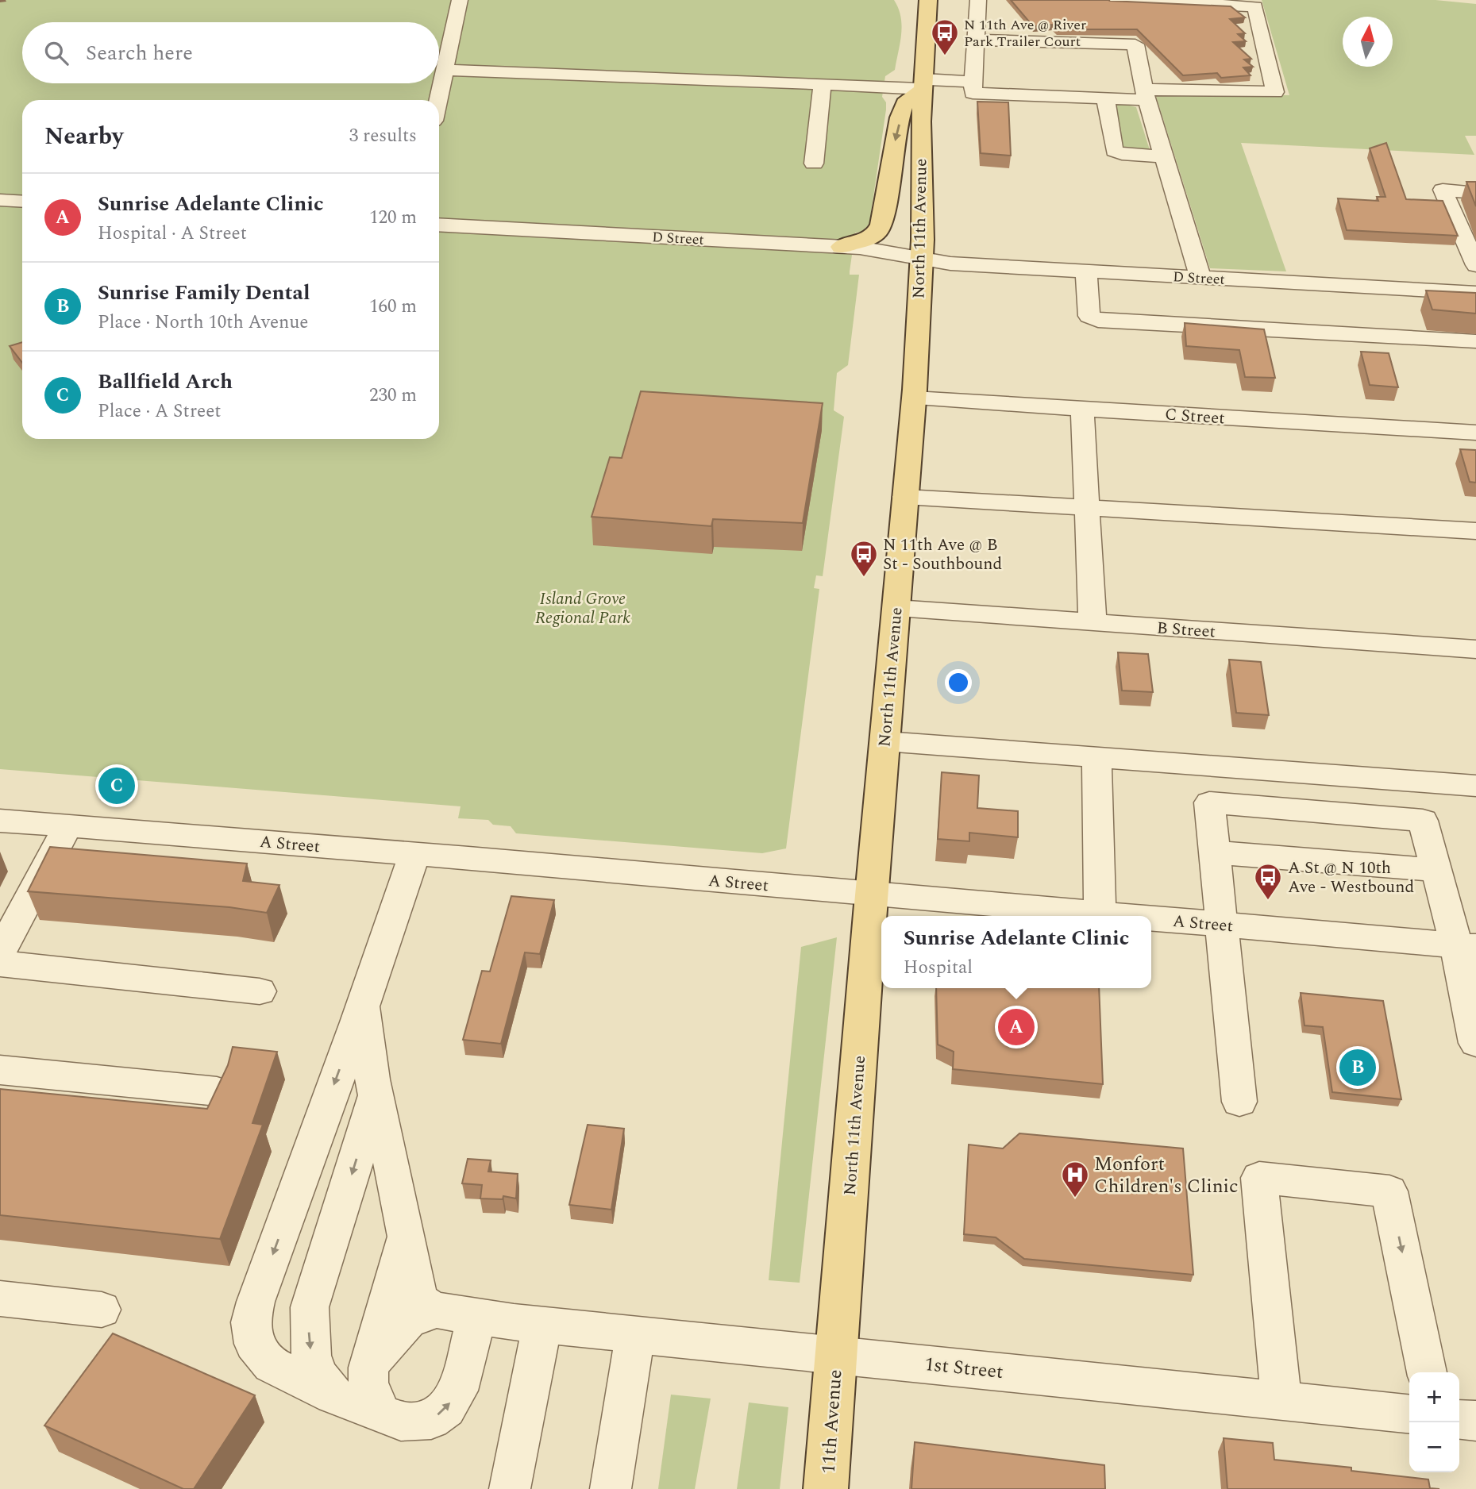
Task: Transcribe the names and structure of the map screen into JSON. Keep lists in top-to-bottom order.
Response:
{
  "streets": {
    "main road": ["North 11th Avenue", "11th Avenue"],
    "street": [
      "D Street",
      "C Street",
      "B Street",
      "A Street",
      "1st Street"
    ]
  },
  "crossings": [
    ["North 11th Avenue", "D Street"],
    ["North 11th Avenue", "C Street"],
    ["North 11th Avenue", "B Street"],
    ["North 11th Avenue", "A Street"],
    ["North 11th Avenue", "1st Street"],
    ["North 11th Avenue", "11th Avenue"],
    ["1st Street", "11th Avenue"]
  ],
  "parks": ["Island Grove Regional Park"],
  "places": {
    "bus stop": ["N 11th Ave @ River Park Trailer Court", "N 11th Ave @ B St - Southbound", "A St @ N 10th Ave - Westbound"],
    "hospital": ["Monfort Children's Clinic"]
  },
  "north": "top",
  "page": {
    "search": "Search here",
    "heading": ["Nearby", "3 results"],
    "list": [
      {
        "mark": "A",
        "name": "Sunrise Adelante Clinic",
        "note": "Hospital · A Street",
        "value": "120 m"
      },
      {
        "mark": "B",
        "name": "Sunrise Family Dental",
        "note": "Place · North 10th Avenue",
        "value": "160 m"
      },
      {
        "mark": "C",
        "name": "Ballfield Arch",
        "note": "Place · A Street",
        "value": "230 m"
      }
    ],
    "pins": ["C", "A", "B"],
    "popup": ["Sunrise Adelante Clinic", "Hospital"],
    "map_buttons": ["+", "−"]
  }
}
